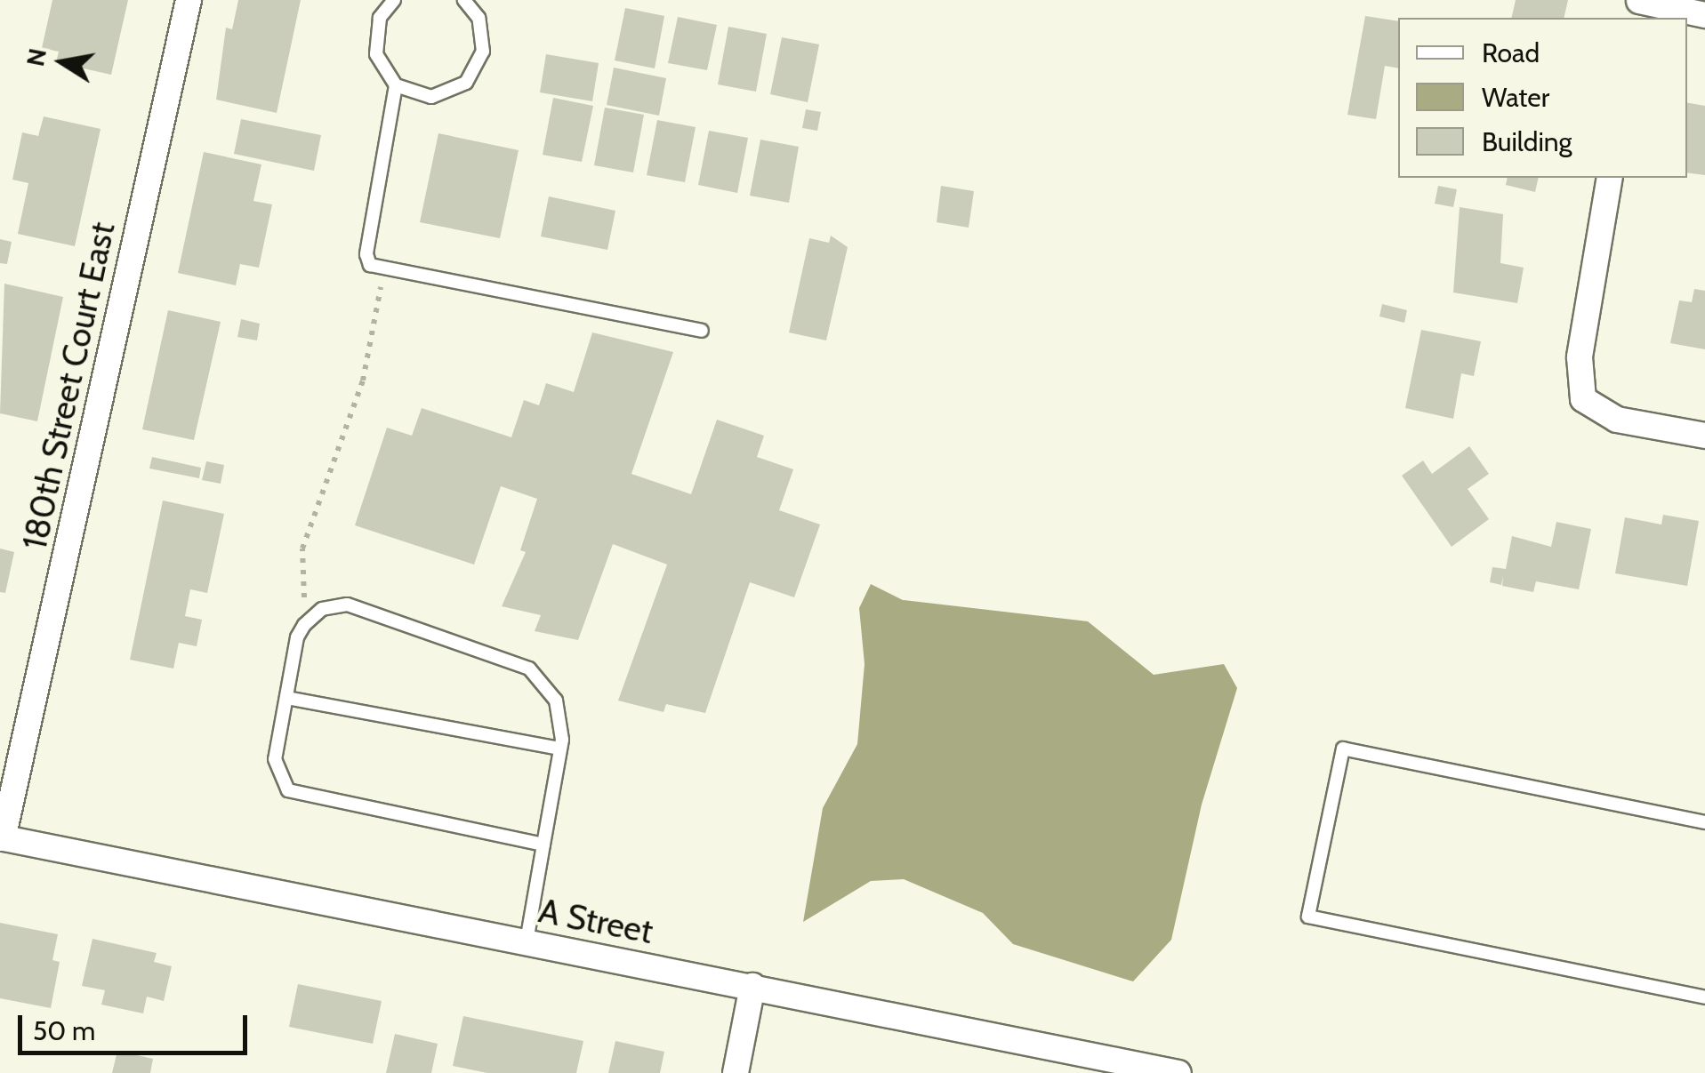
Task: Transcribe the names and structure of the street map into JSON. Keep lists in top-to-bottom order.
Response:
{
  "streets": {
    "street": ["180th Street Court East", "A Street"]
  },
  "crossings": [
    ["180th Street Court East", "A Street"]
  ],
  "legend": ["Road", "Water", "Building"],
  "scale_bar": "50 m",
  "north": "left"
}
